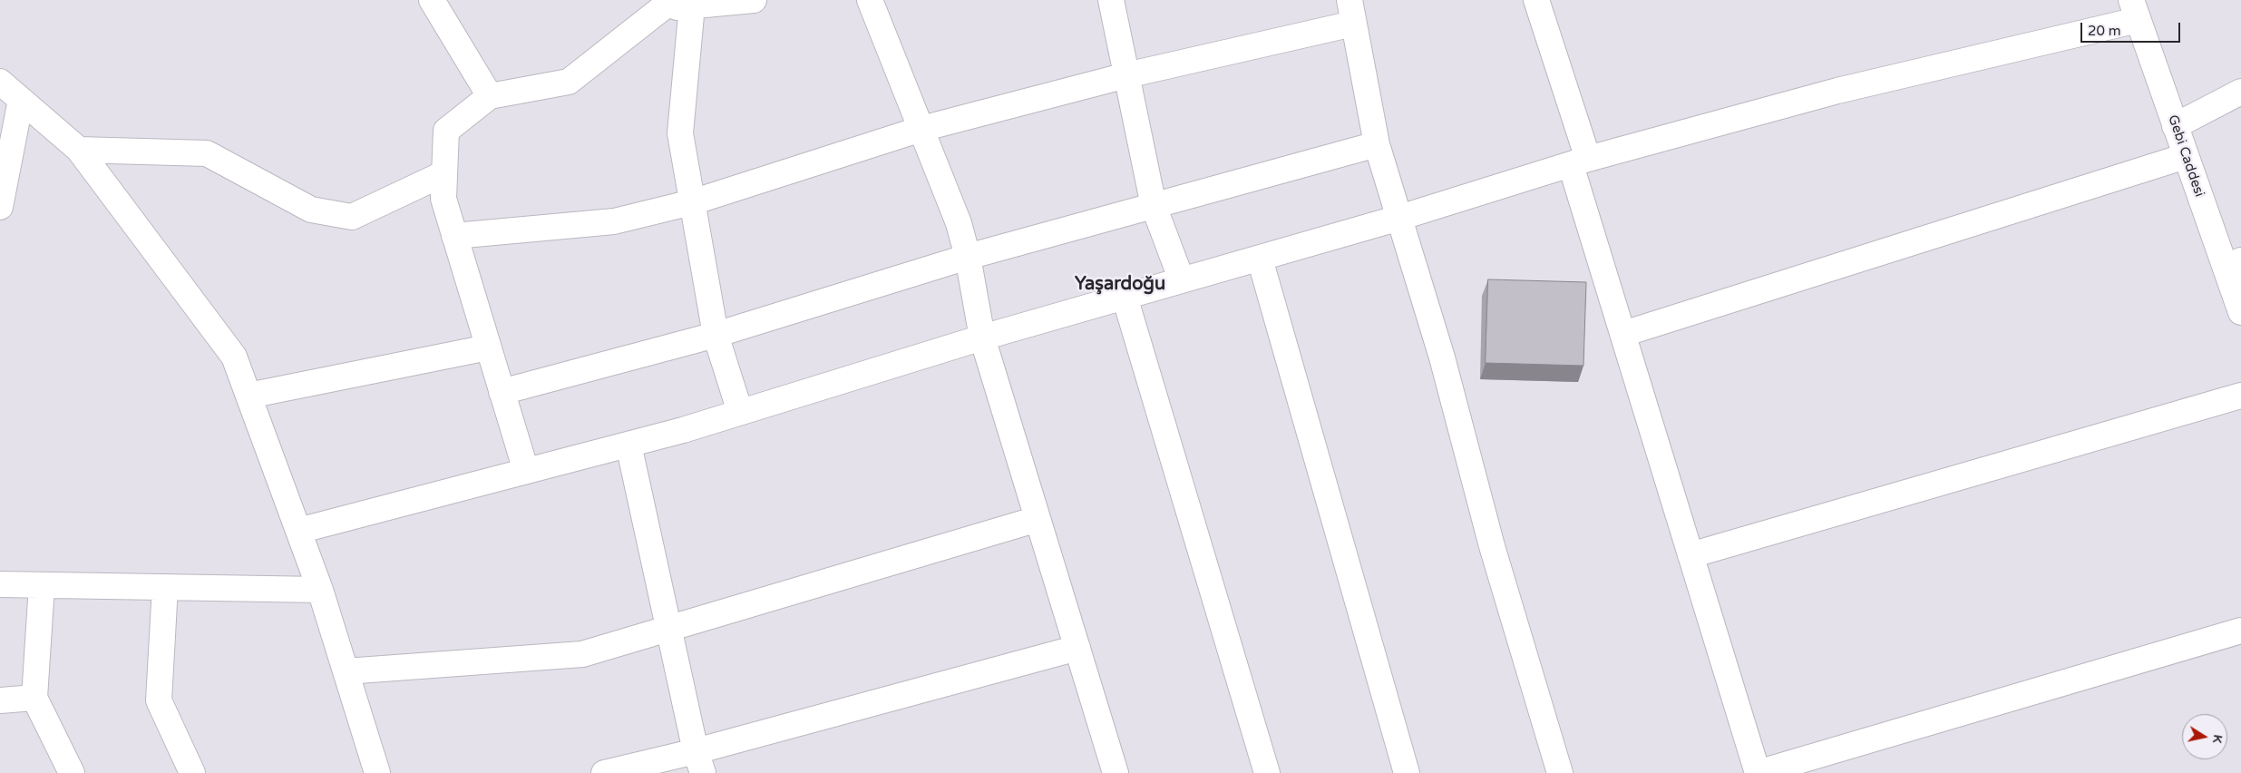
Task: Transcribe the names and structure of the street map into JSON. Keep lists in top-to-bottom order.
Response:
{
  "streets": {
    "street": ["Gebi Caddesi"]
  },
  "districts": ["Yaşardoğu"],
  "scale_bar": "20 m",
  "north": "right"
}
